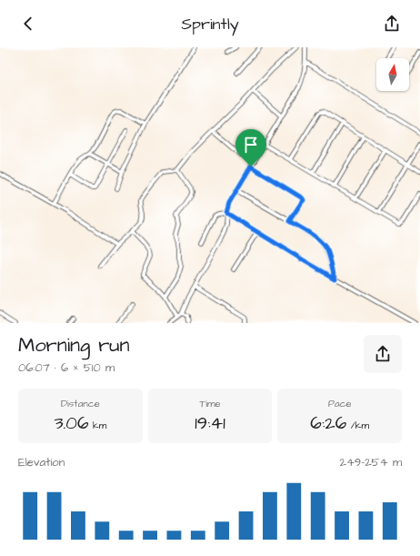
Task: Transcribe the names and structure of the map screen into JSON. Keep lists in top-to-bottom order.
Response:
{
  "north": "top",
  "page": {
    "header": "Sprintly",
    "heading": ["Morning run", "06:07 · 6 × 510 m"],
    "stats": [
      ["Distance", "3.06 km"],
      ["Time", "19:41"],
      ["Pace", "6:26 /km"]
    ],
    "chart": ["Elevation", "249–254 m"]
  }
}
